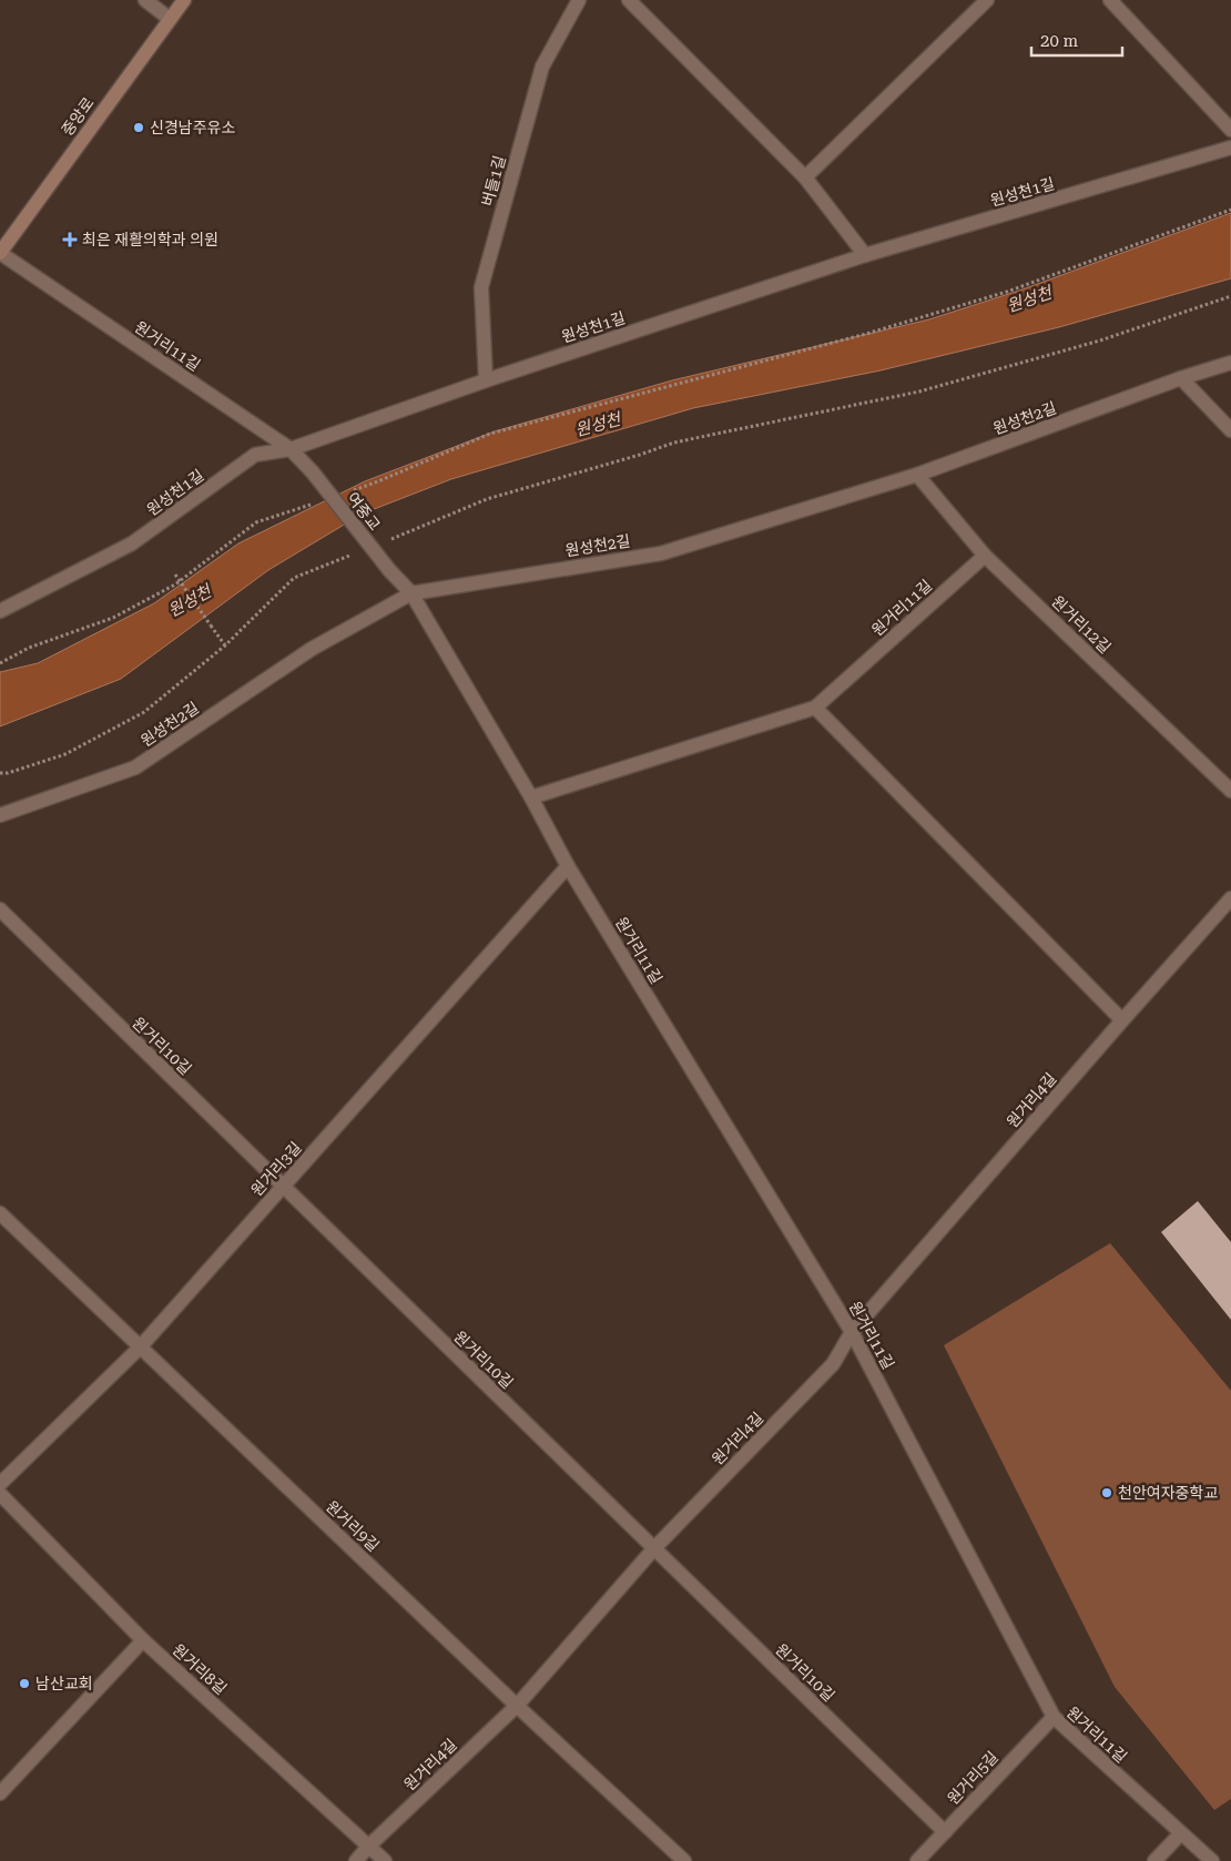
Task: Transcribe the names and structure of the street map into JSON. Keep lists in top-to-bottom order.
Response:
{
  "streets": {
    "street": [
      "중앙로",
      "버들1길",
      "원성천1길",
      "원거리11길",
      "원성천2길",
      "여중교",
      "원거리12길",
      "원거리10길",
      "원거리4길",
      "원거리3길",
      "원거리9길",
      "원거리8길",
      "원거리5길"
    ]
  },
  "crossings": [
    ["중앙로", "원거리11길"],
    ["버들1길", "원성천1길"],
    ["원성천1길", "원거리11길"],
    ["원거리11길", "원성천2길"],
    ["원거리11길", "여중교"],
    ["원거리11길", "원거리12길"],
    ["원거리11길", "원거리4길"],
    ["원거리11길", "원거리3길"],
    ["원거리11길", "원거리5길"],
    ["원성천2길", "원거리12길"],
    ["원거리10길", "원거리4길"],
    ["원거리10길", "원거리3길"],
    ["원거리10길", "원거리5길"],
    ["원거리4길", "원거리9길"],
    ["원거리4길", "원거리8길"],
    ["원거리3길", "원거리9길"]
  ],
  "water": ["원성천"],
  "places": {
    "other": ["신경남주유소", "천안여자중학교", "남산교회"],
    "health": ["최은 재활의학과 의원"]
  },
  "scale_bar": "20 m"
}
